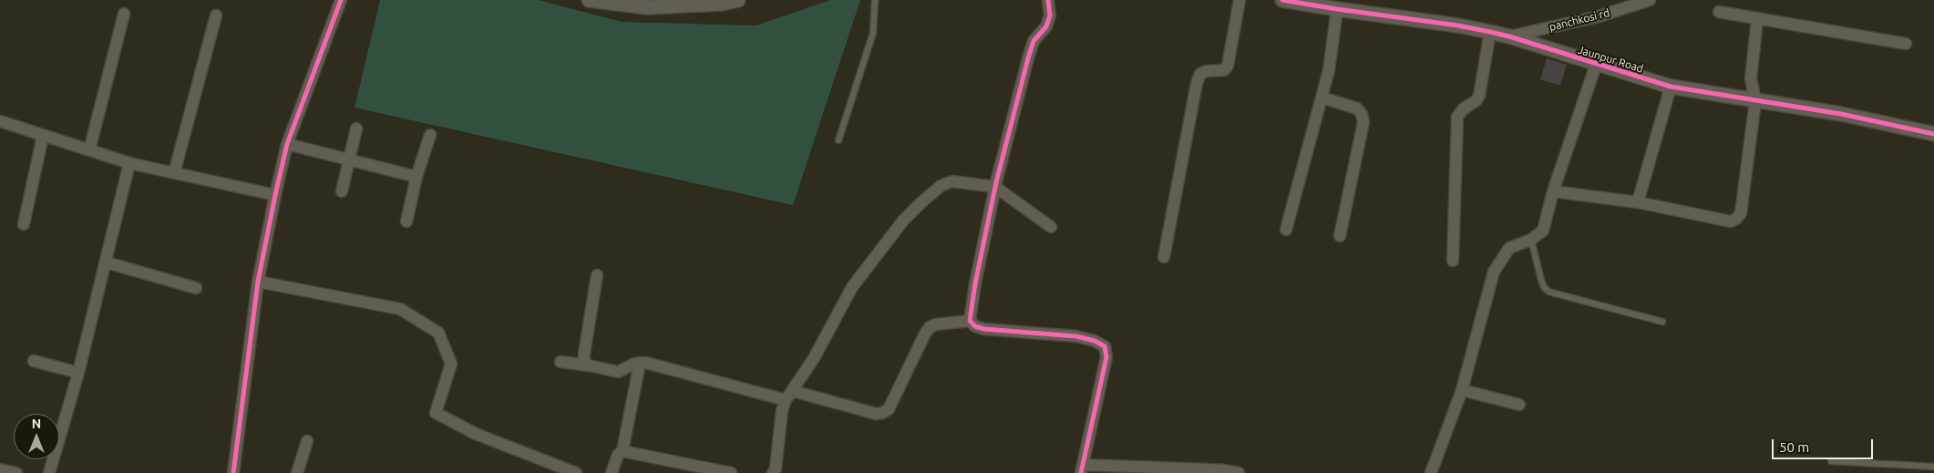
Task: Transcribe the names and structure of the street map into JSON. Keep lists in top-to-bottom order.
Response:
{
  "streets": {
    "street": ["panchkosi rd", "Jaunpur Road"]
  },
  "crossings": [
    ["panchkosi rd", "Jaunpur Road"]
  ],
  "scale_bar": "50 m",
  "north": "top"
}
